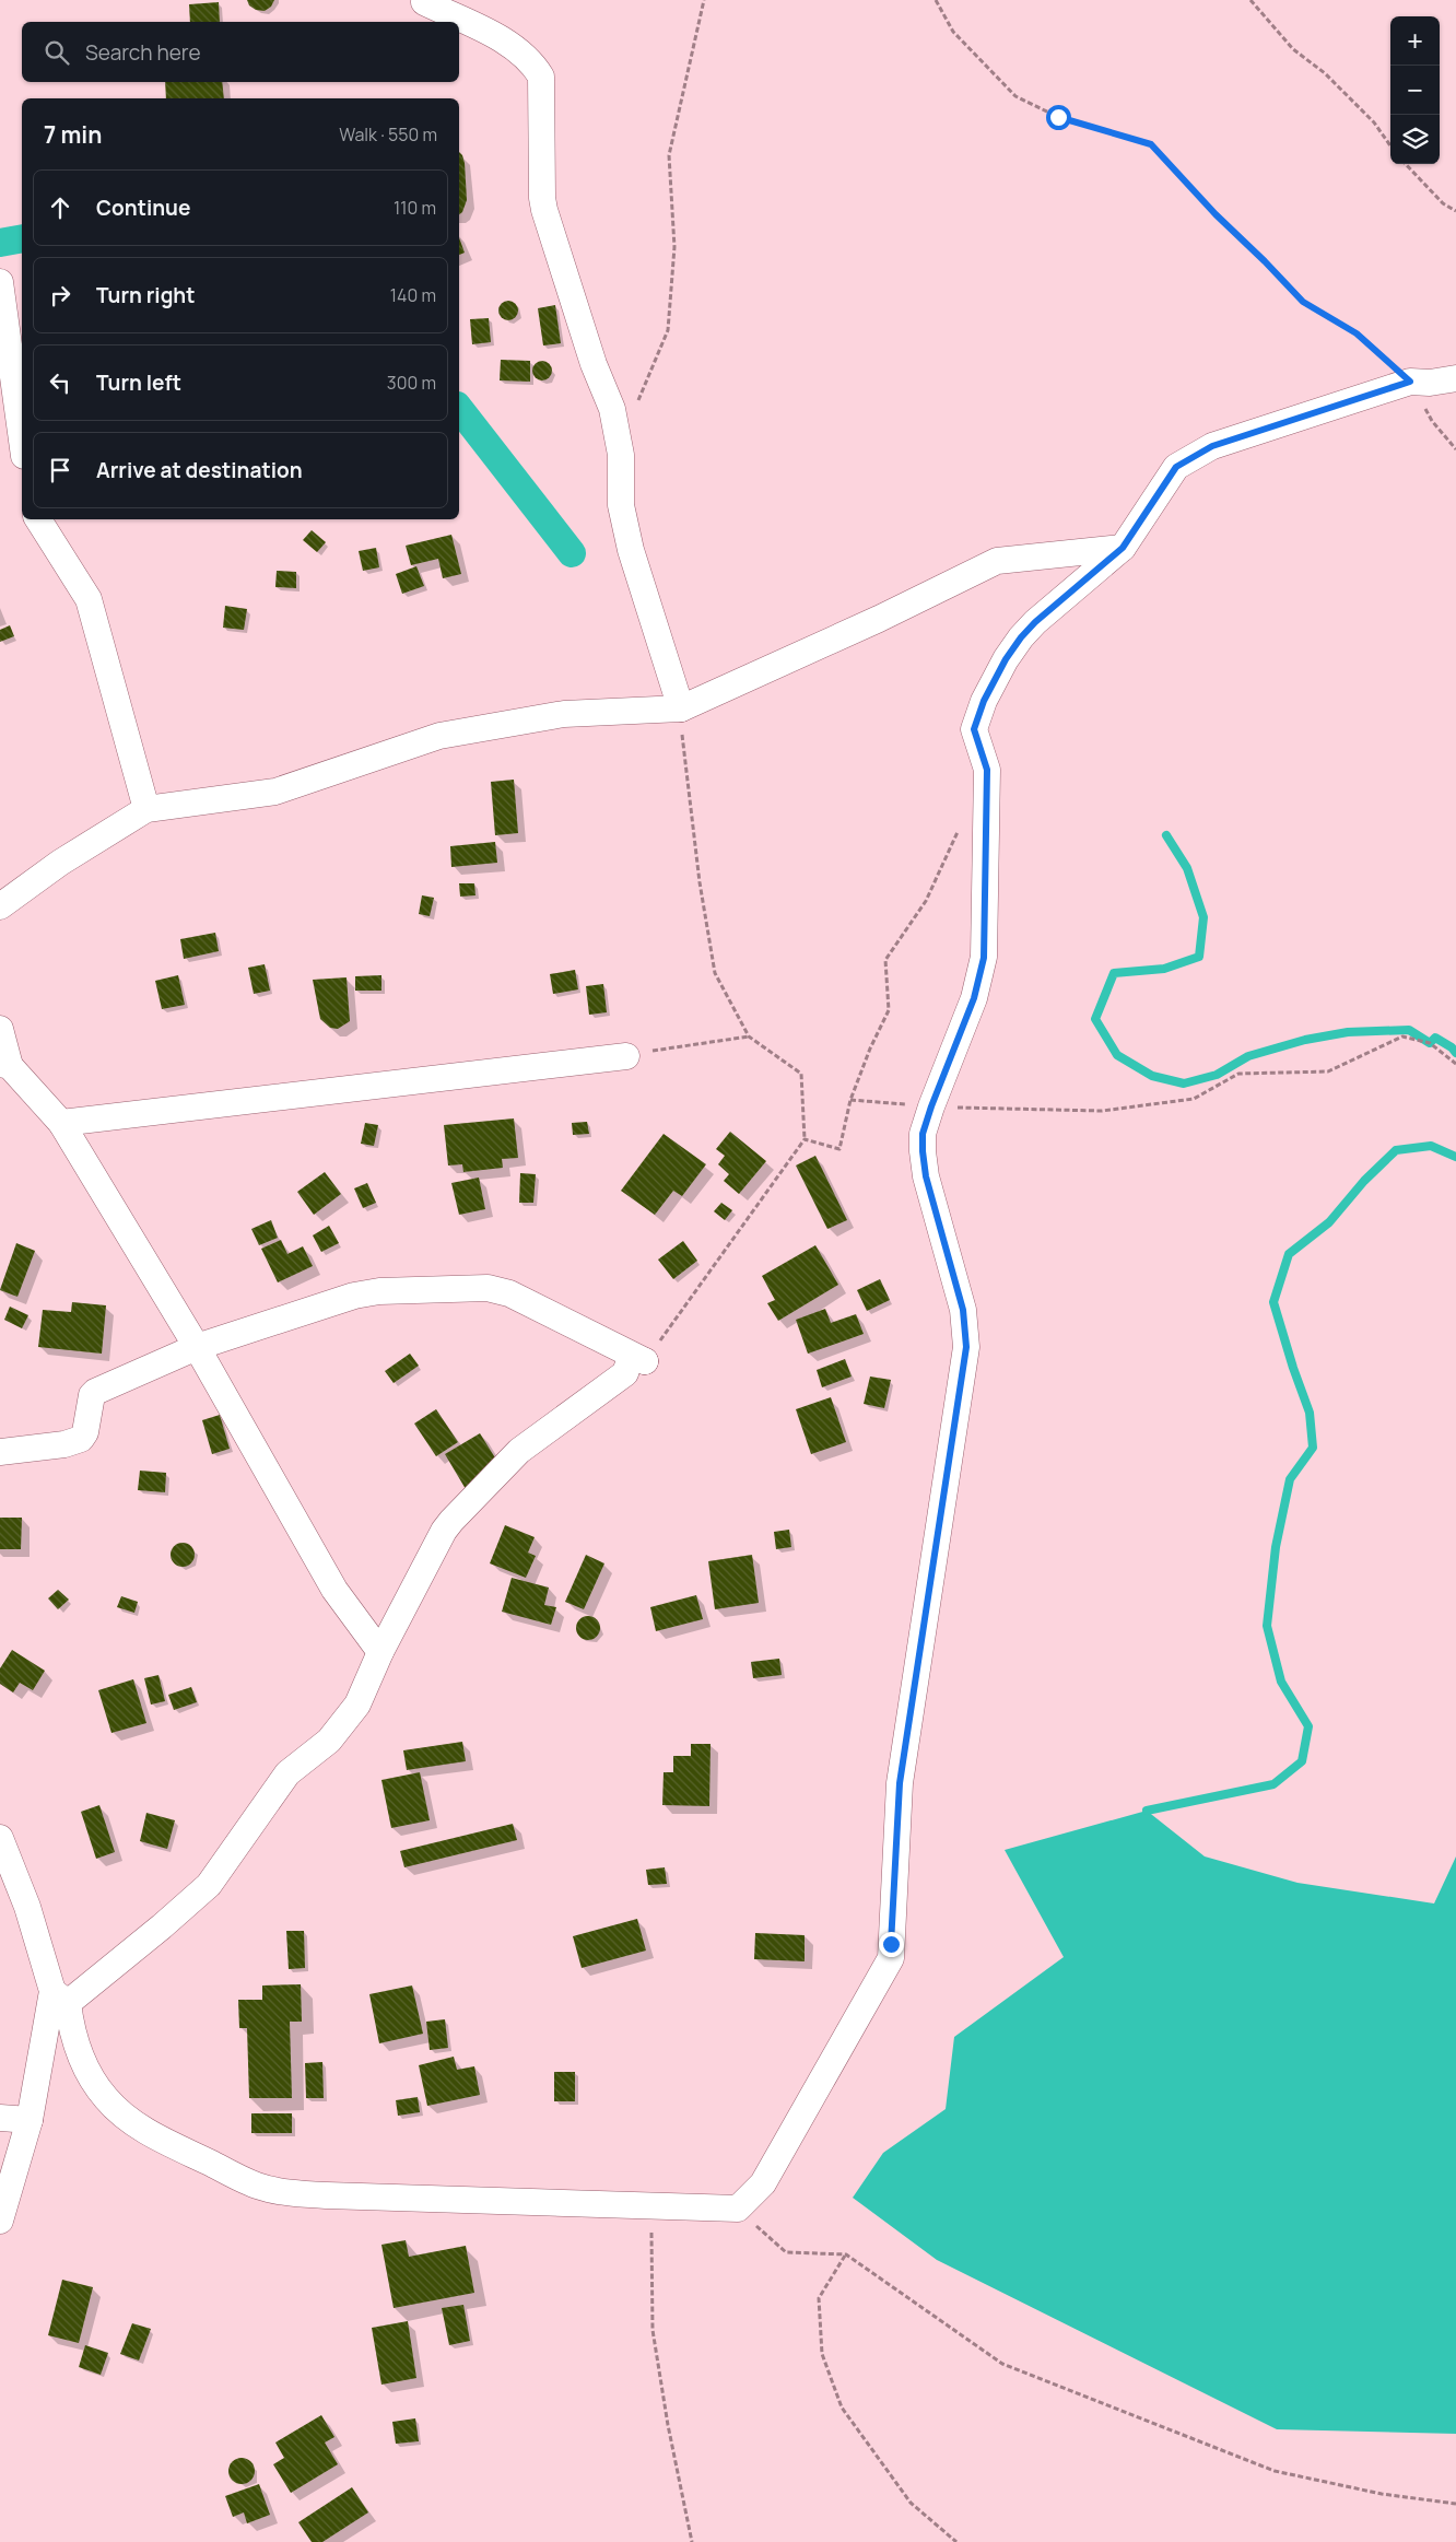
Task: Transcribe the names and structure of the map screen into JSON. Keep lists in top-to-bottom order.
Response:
{
  "page": {
    "map_buttons": ["+", "−"],
    "search": "Search here",
    "heading": ["7 min", "Walk · 550 m"],
    "list": [
      ["Continue", "110 m"],
      ["Turn right", "140 m"],
      ["Turn left", "300 m"],
      "Arrive at destination"
    ]
  }
}
